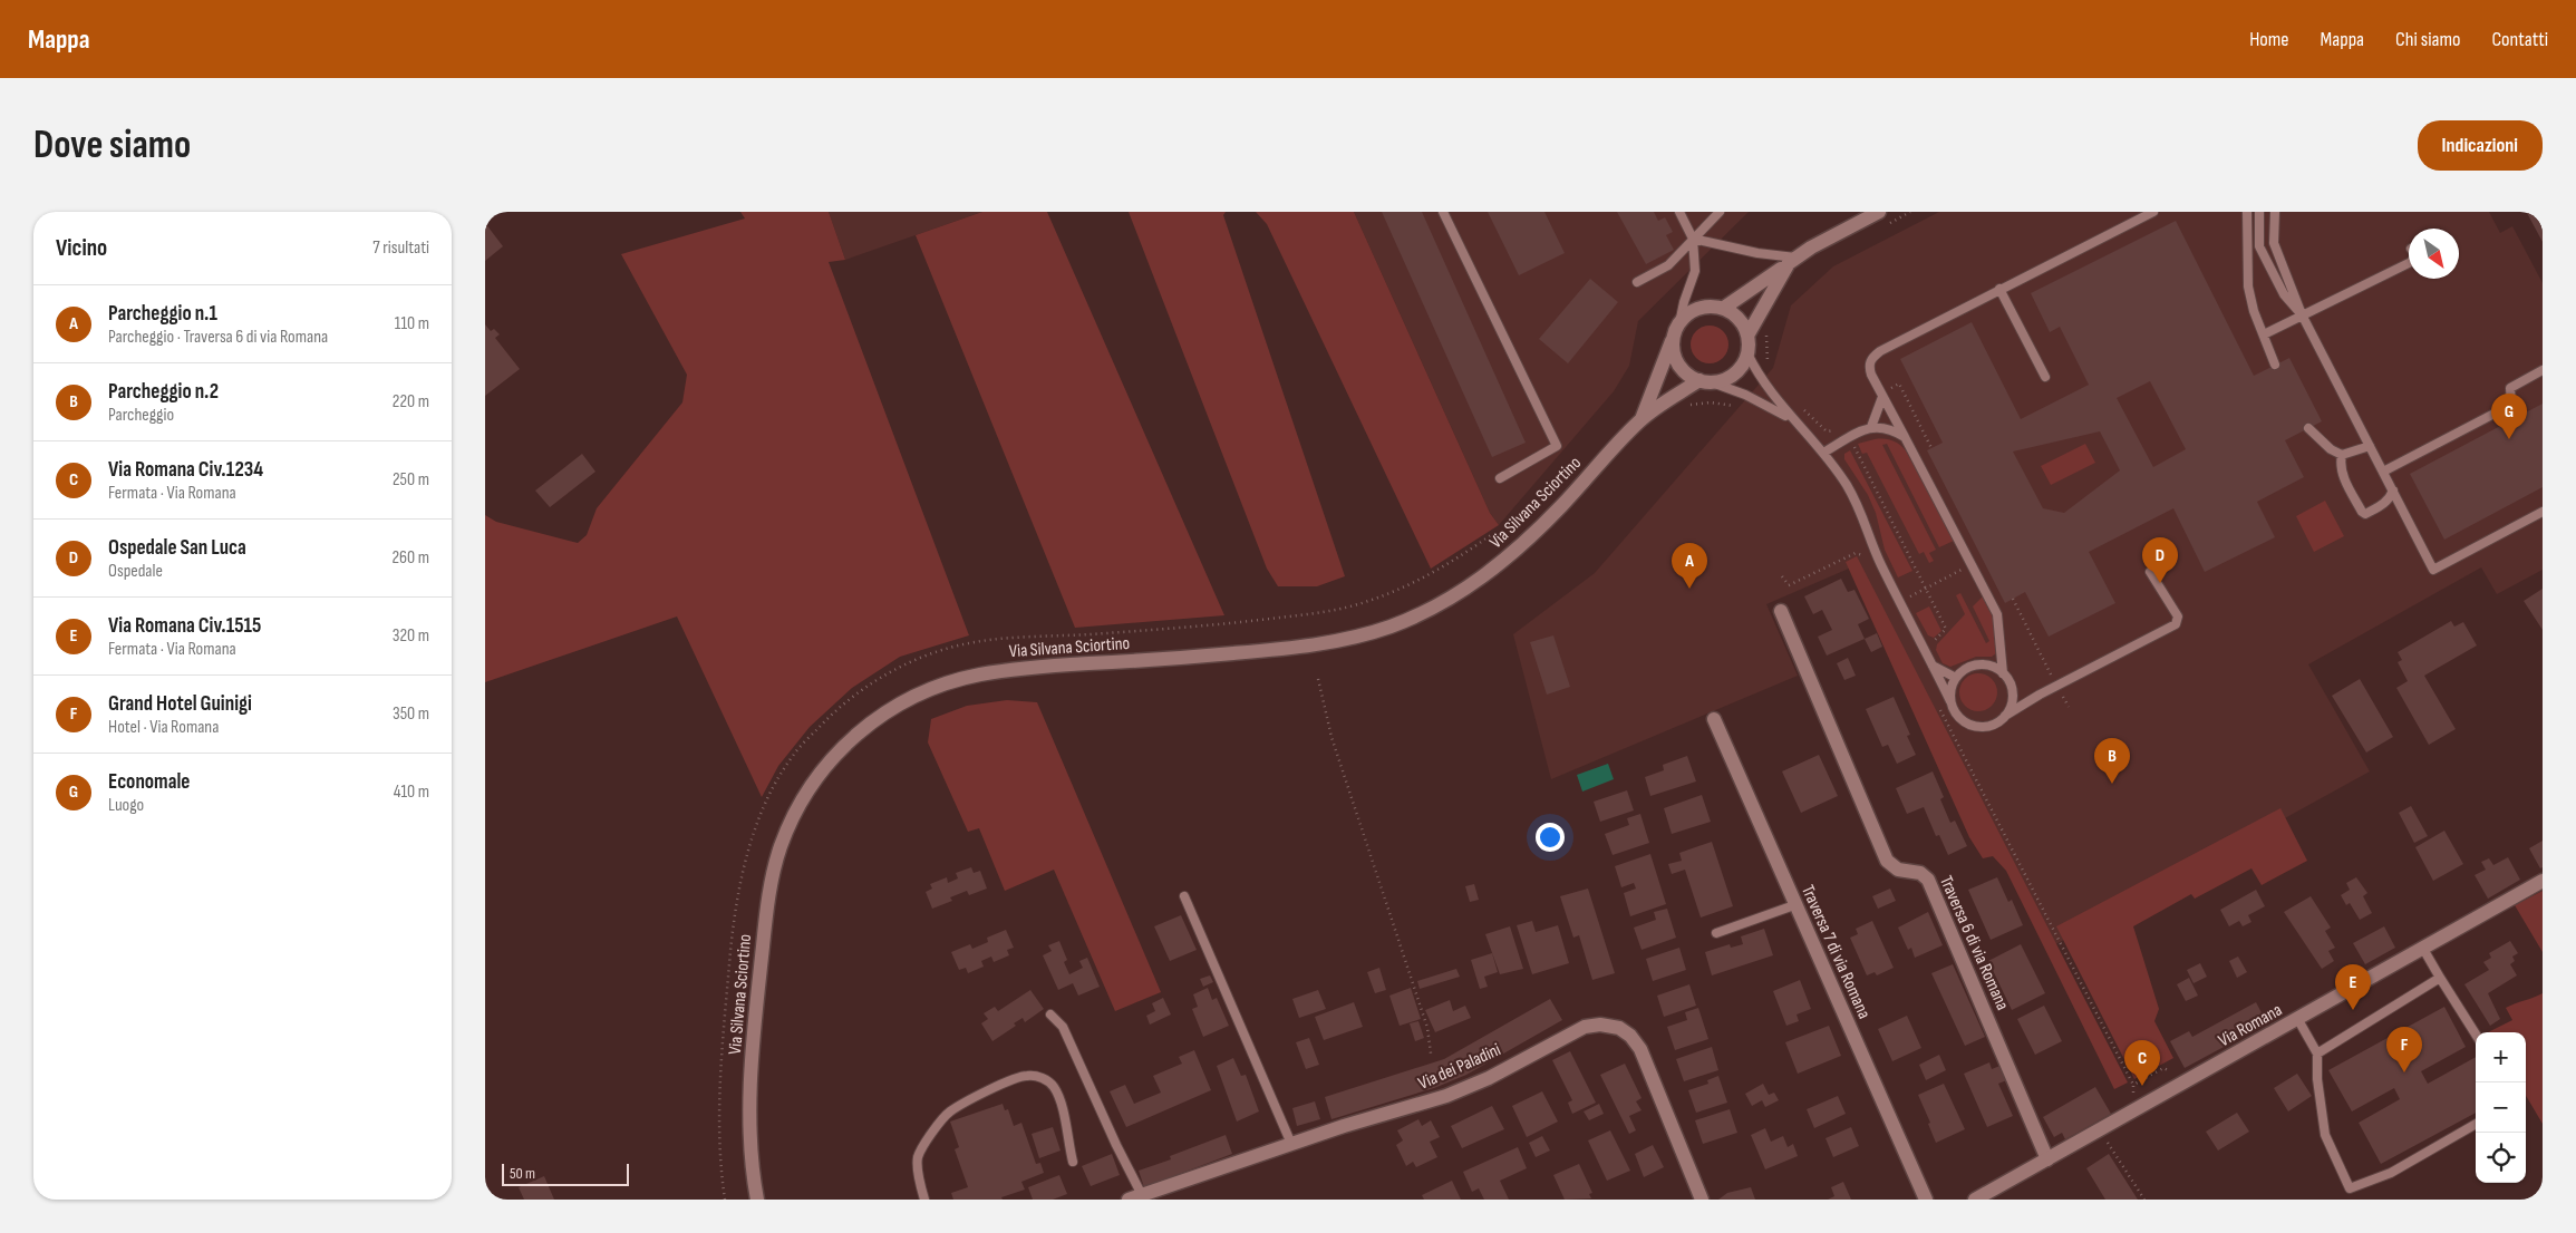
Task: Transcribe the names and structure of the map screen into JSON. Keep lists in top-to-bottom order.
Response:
{
  "streets": {
    "street": [
      "Via Silvana Sciortino",
      "Traversa 6 di via Romana",
      "Traversa 7 di via Romana",
      "Via Romana",
      "Via dei Paladini"
    ]
  },
  "crossings": [
    ["Traversa 6 di via Romana", "Via Romana"]
  ],
  "scale_bar": "50 m",
  "north": "bottom right",
  "page": {
    "header": "Mappa",
    "nav": [
      "Home",
      "Mappa",
      "Chi siamo",
      "Contatti"
    ],
    "buttons": "Indicazioni",
    "title": "Dove siamo",
    "heading": ["Vicino", "7 risultati"],
    "list": [
      {
        "mark": "A",
        "name": "Parcheggio n.1",
        "note": "Parcheggio · Traversa 6 di via Romana",
        "value": "110 m"
      },
      {
        "mark": "B",
        "name": "Parcheggio n.2",
        "note": "Parcheggio",
        "value": "220 m"
      },
      {
        "mark": "C",
        "name": "Via Romana Civ.1234",
        "note": "Fermata · Via Romana",
        "value": "250 m"
      },
      {
        "mark": "D",
        "name": "Ospedale San Luca",
        "note": "Ospedale",
        "value": "260 m"
      },
      {
        "mark": "E",
        "name": "Via Romana Civ.1515",
        "note": "Fermata · Via Romana",
        "value": "320 m"
      },
      {
        "mark": "F",
        "name": "Grand Hotel Guinigi",
        "note": "Hotel · Via Romana",
        "value": "350 m"
      },
      {
        "mark": "G",
        "name": "Economale",
        "note": "Luogo",
        "value": "410 m"
      }
    ],
    "pins": [
      "G",
      "D",
      "A",
      "B",
      "E",
      "F",
      "C"
    ],
    "map_buttons": ["+", "−"],
    "scale": "50 m"
  }
}
